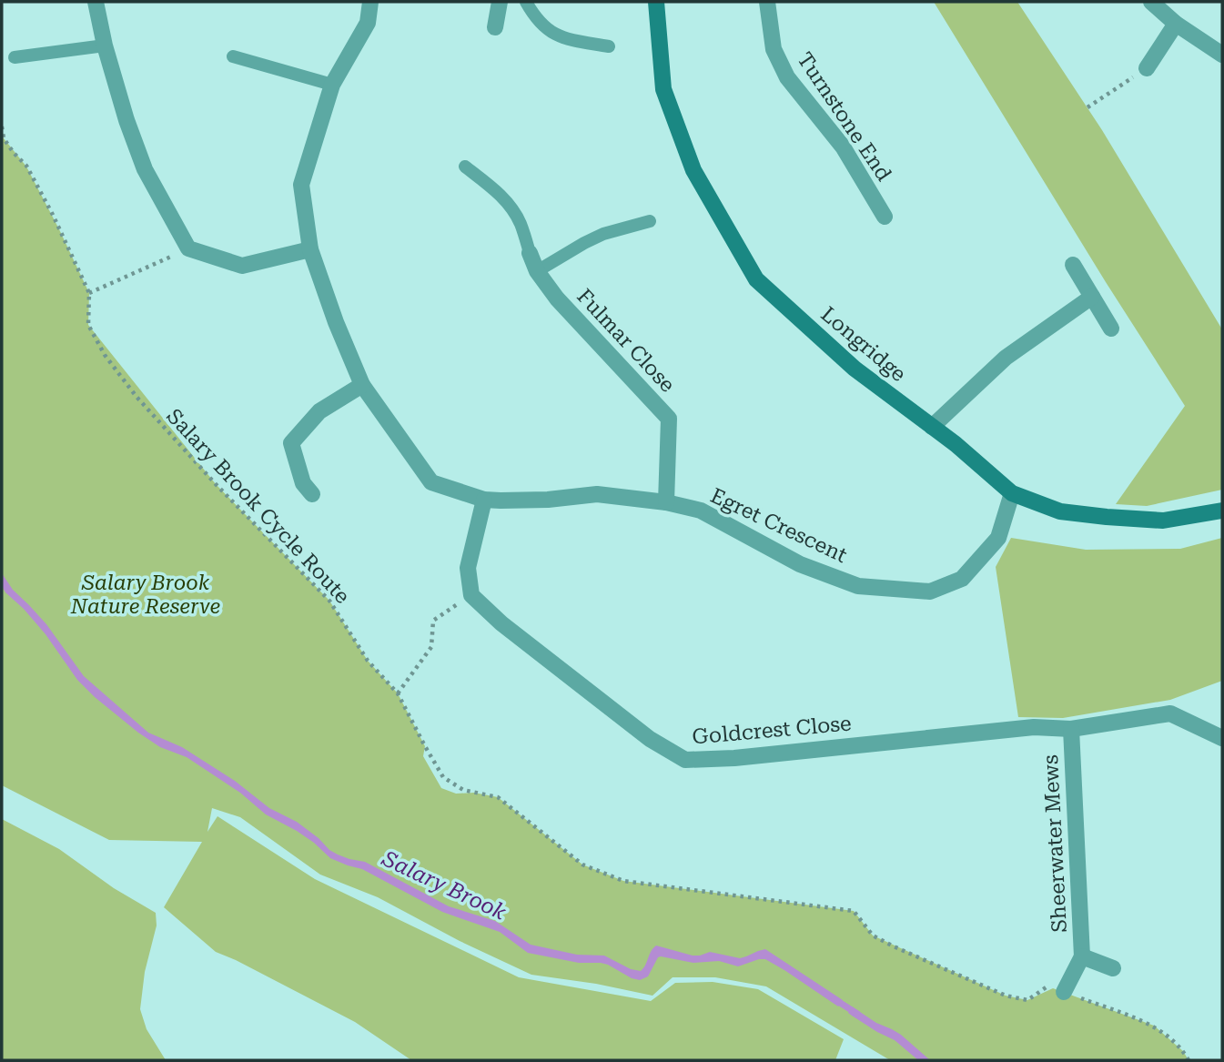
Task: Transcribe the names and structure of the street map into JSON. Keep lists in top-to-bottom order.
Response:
{
  "streets": {
    "street": [
      "Turnstone End",
      "Fulmar Close",
      "Longridge",
      "Egret Crescent",
      "Goldcrest Close",
      "Sheerwater Mews"
    ],
    "path": ["Salary Brook Cycle Route"]
  },
  "crossings": [
    ["Fulmar Close", "Egret Crescent"],
    ["Longridge", "Egret Crescent"],
    ["Salary Brook Cycle Route", "Sheerwater Mews"],
    ["Goldcrest Close", "Sheerwater Mews"]
  ],
  "water": ["Salary Brook"],
  "parks": ["Salary Brook Nature Reserve"]
}
